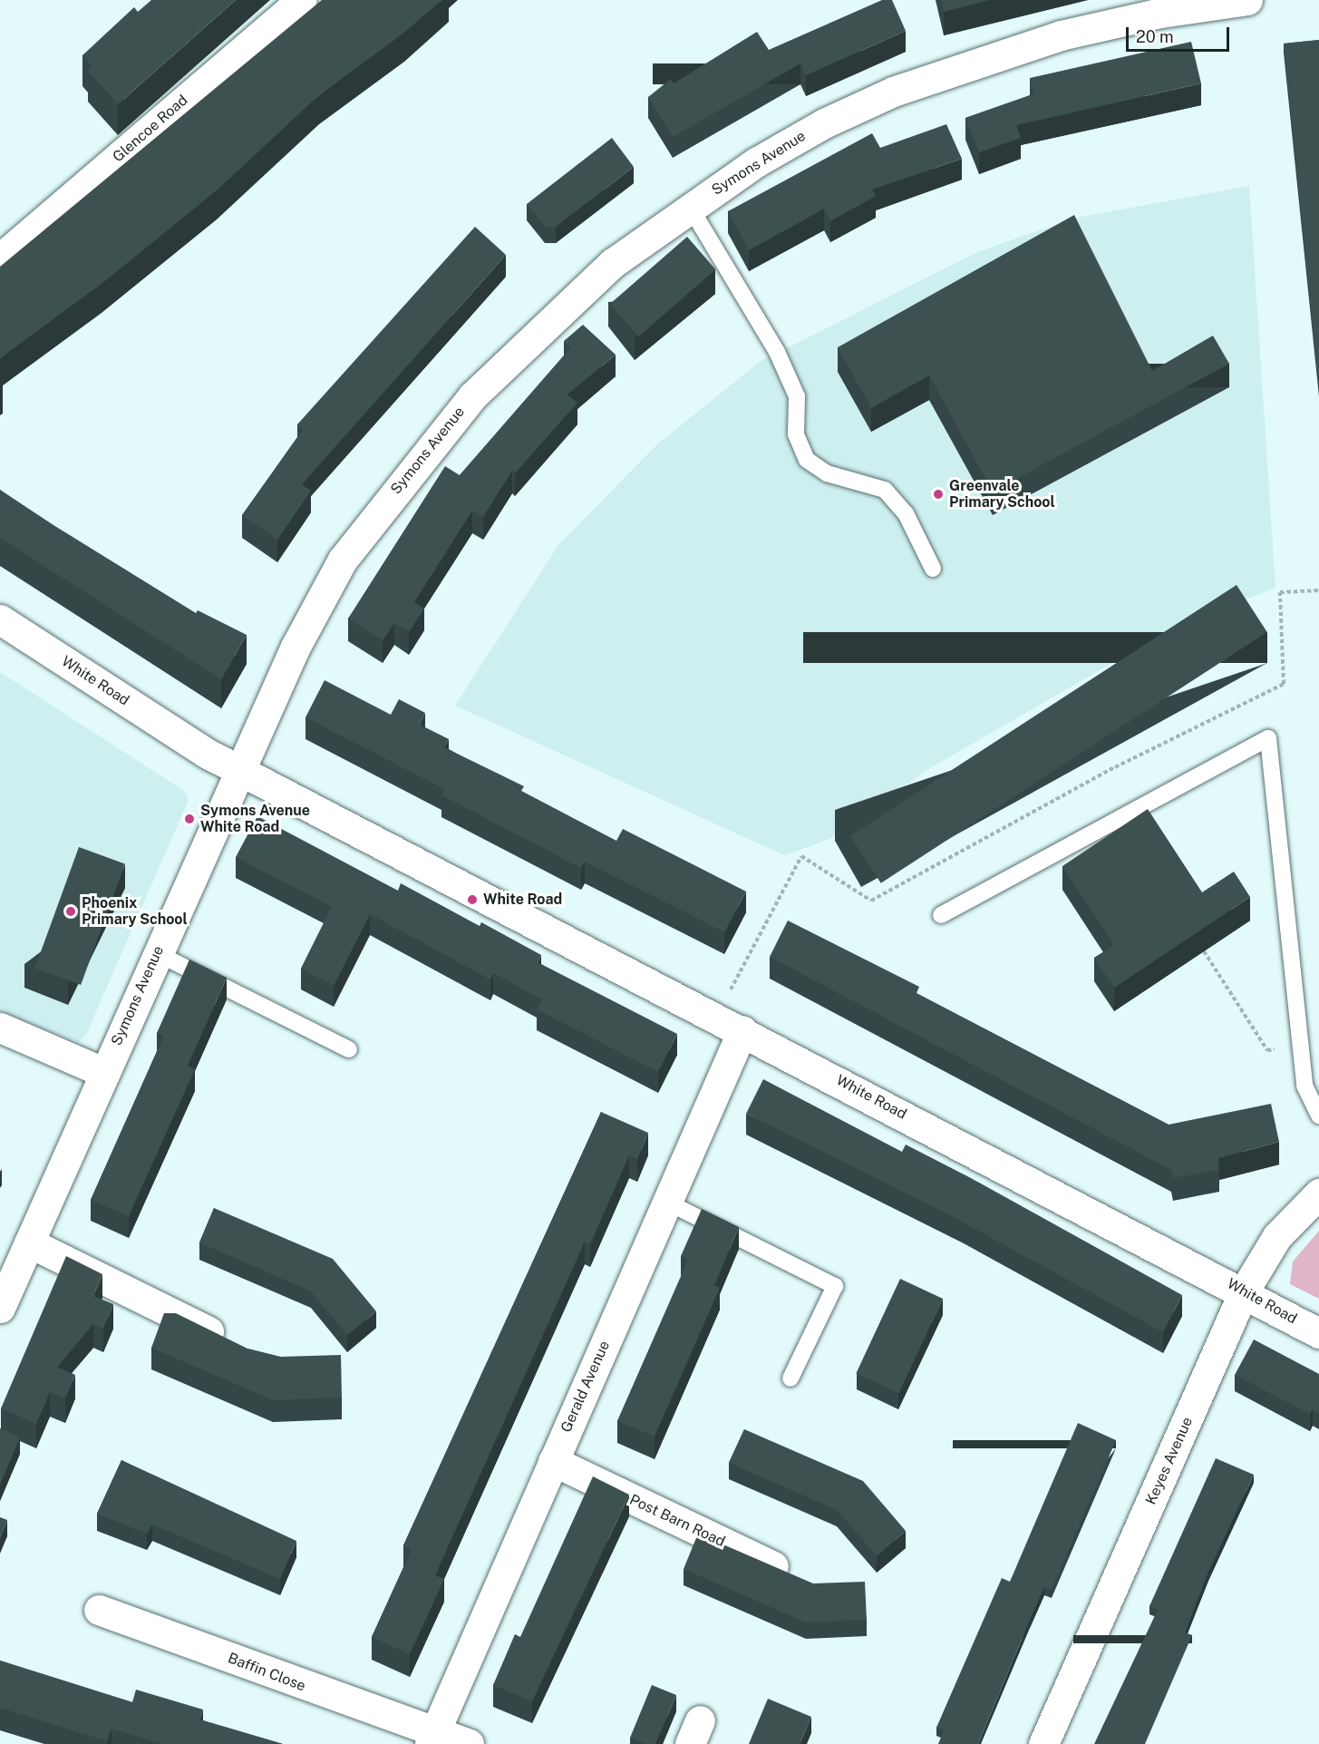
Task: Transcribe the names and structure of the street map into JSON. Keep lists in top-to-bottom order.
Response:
{
  "streets": {
    "street": [
      "Glencoe Road",
      "Symons Avenue",
      "White Road",
      "Gerald Avenue",
      "Keyes Avenue",
      "Post Barn Road",
      "Baffin Close"
    ]
  },
  "crossings": [
    ["Symons Avenue", "White Road"],
    ["White Road", "Gerald Avenue"],
    ["White Road", "Keyes Avenue"],
    ["Gerald Avenue", "Post Barn Road"],
    ["Gerald Avenue", "Baffin Close"]
  ],
  "places": [
    "Greenvale Primary School",
    "Symons Avenue White Road",
    "White Road",
    "Phoenix Primary School"
  ],
  "scale_bar": "20 m"
}
